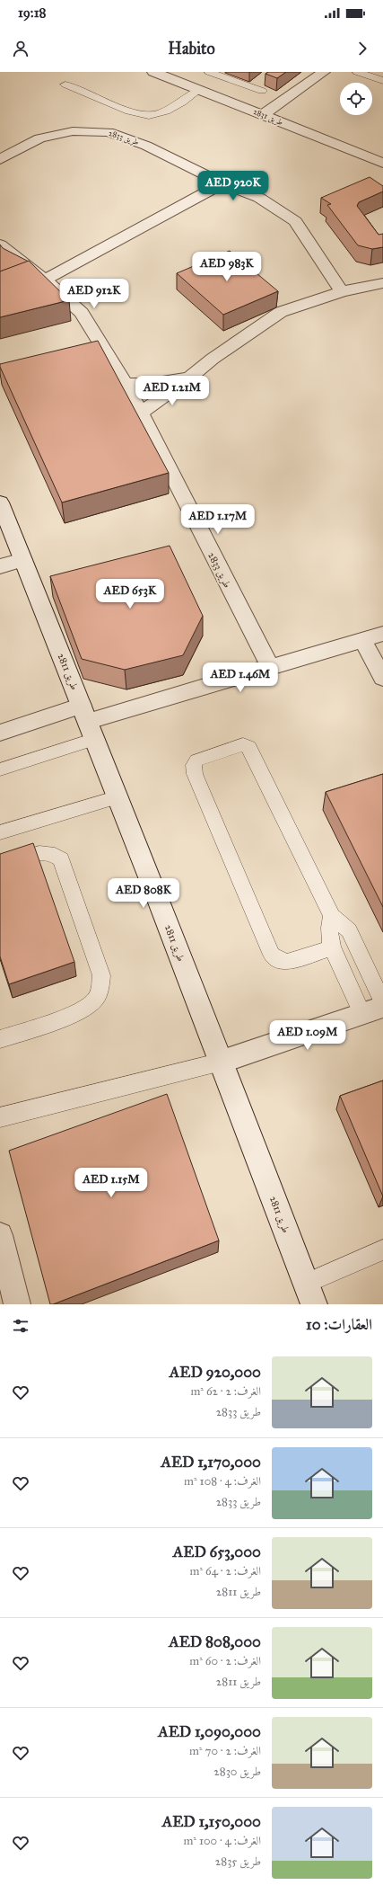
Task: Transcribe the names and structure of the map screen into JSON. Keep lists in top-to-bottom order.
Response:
{
  "streets": {
    "street": ["طريق 2831", "طريق 2833", "طريق 2811"]
  },
  "page": {
    "status": "19:18",
    "header": "Habito",
    "price": [
      "AED 920K",
      "AED 983K",
      "AED 912K",
      "AED 1.21M",
      "AED 1.17M",
      "AED 653K",
      "AED 1.46M",
      "AED 808K",
      "AED 1.09M",
      "AED 1.15M"
    ],
    "heading": "العقارات: 10",
    "list": [
      {
        "name": "AED 920,000",
        "note": "الغرف: 2 · 62 m² · طريق 2833"
      },
      {
        "name": "AED 1,170,000",
        "note": "الغرف: 4 · 108 m² · طريق 2833"
      },
      {
        "name": "AED 653,000",
        "note": "الغرف: 2 · 64 m² · طريق 2811"
      },
      {
        "name": "AED 808,000",
        "note": "الغرف: 2 · 60 m² · طريق 2811"
      },
      {
        "name": "AED 1,090,000",
        "note": "الغرف: 2 · 70 m² · طريق 2830"
      },
      {
        "name": "AED 1,150,000",
        "note": "الغرف: 4 · 100 m² · طريق 2835"
      }
    ]
  }
}
